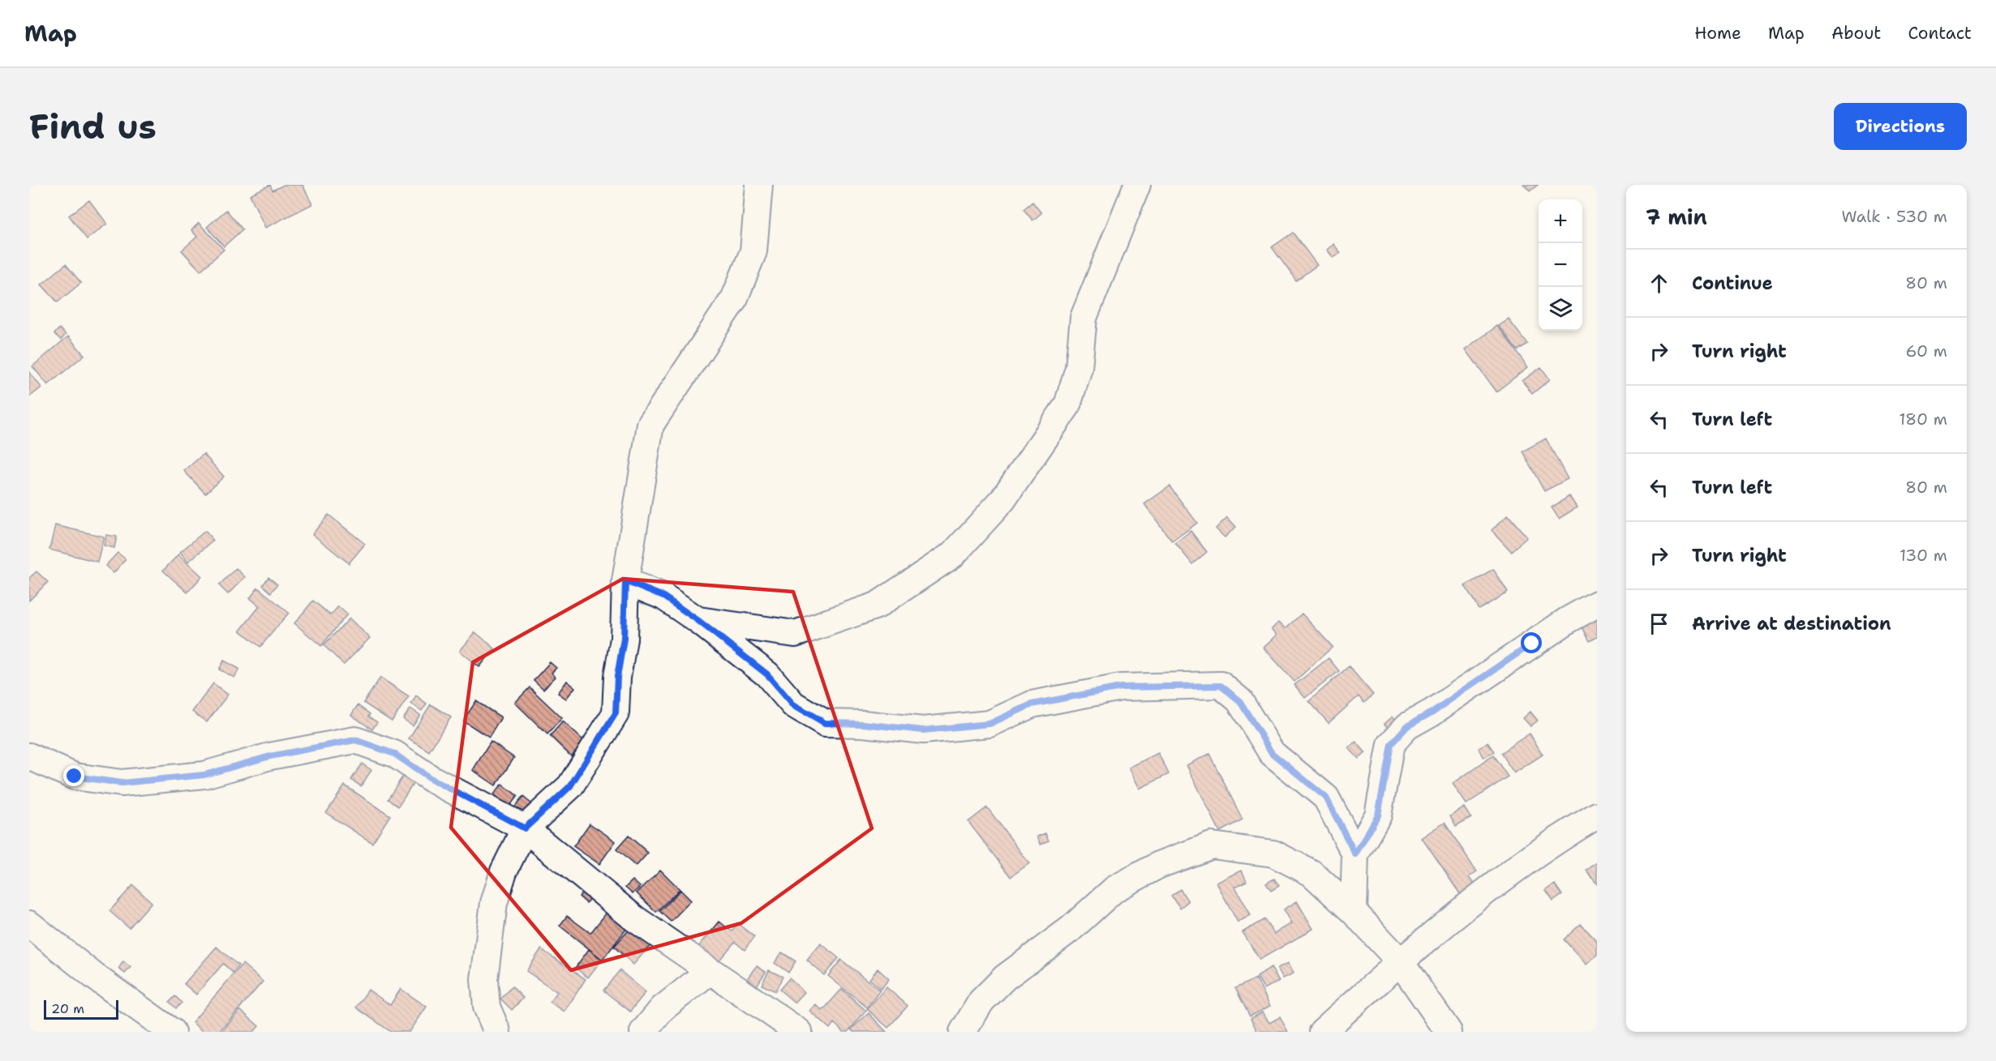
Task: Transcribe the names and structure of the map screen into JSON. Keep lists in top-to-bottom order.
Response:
{
  "scale_bar": "20 m",
  "page": {
    "header": "Map",
    "nav": [
      "Home",
      "Map",
      "About",
      "Contact"
    ],
    "buttons": "Directions",
    "title": "Find us",
    "heading": ["7 min", "Walk · 530 m"],
    "map_buttons": ["+", "−"],
    "list": [
      ["Continue", "80 m"],
      ["Turn right", "60 m"],
      ["Turn left", "180 m"],
      ["Turn left", "80 m"],
      ["Turn right", "130 m"],
      "Arrive at destination"
    ],
    "scale": "20 m"
  }
}
